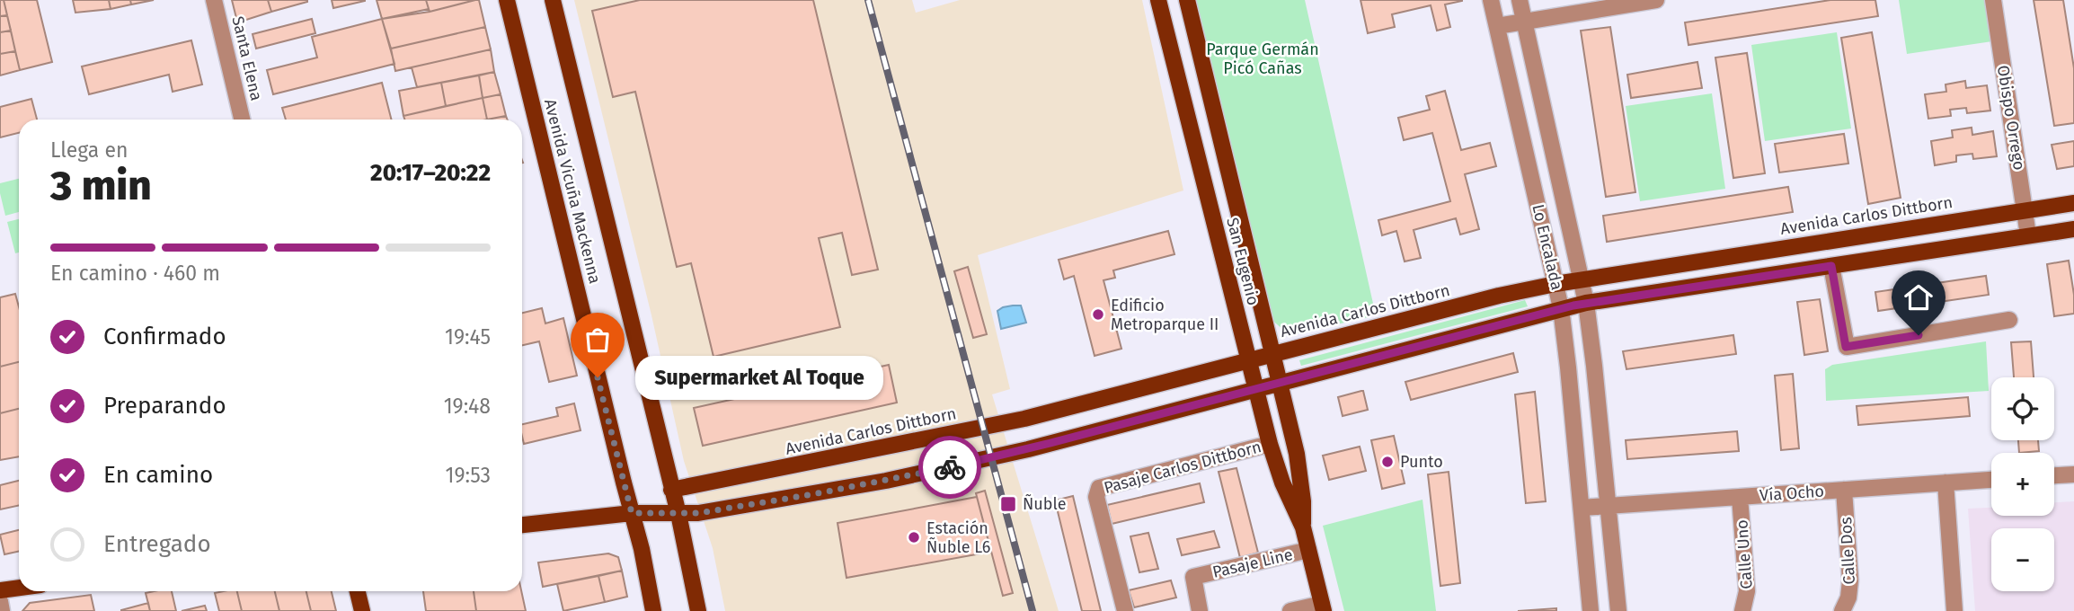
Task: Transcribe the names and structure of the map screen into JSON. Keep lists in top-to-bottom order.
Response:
{
  "streets": {
    "main road": ["Avenida Vicuña Mackenna", "Avenida Carlos Dittborn", "San Eugenio"],
    "street": [
      "Santa Elena",
      "Obispo Orrego",
      "Lo Encalada",
      "Pasaje Carlos Dittborn",
      "Vía Ocho",
      "Calle Dos",
      "Calle Uno",
      "Pasaje Line"
    ]
  },
  "crossings": [
    ["Obispo Orrego", "Avenida Carlos Dittborn"],
    ["Avenida Vicuña Mackenna", "Avenida Carlos Dittborn"],
    ["Avenida Carlos Dittborn", "Lo Encalada"],
    ["Avenida Carlos Dittborn", "San Eugenio"],
    ["Lo Encalada", "Vía Ocho"],
    ["San Eugenio", "Pasaje Carlos Dittborn"],
    ["San Eugenio", "Pasaje Line"],
    ["Vía Ocho", "Calle Dos"],
    ["Vía Ocho", "Calle Uno"]
  ],
  "parks": ["Parque Germán Picó Cañas"],
  "places": {
    "other": [
      "Edificio Metroparque II",
      "Supermarket Al Toque",
      "Punto",
      "Estación Ñuble L6"
    ],
    "transit": ["Ñuble"]
  },
  "page": {
    "heading": ["3 min", "Llega en", "20:17–20:22"],
    "bar": "En camino · 460 m",
    "list": [
      ["Confirmado", "19:45"],
      ["Preparando", "19:48"],
      ["En camino", "19:53"],
      "Entregado"
    ],
    "bubble": "Supermarket Al Toque",
    "map_buttons": ["+", "−"]
  }
}
